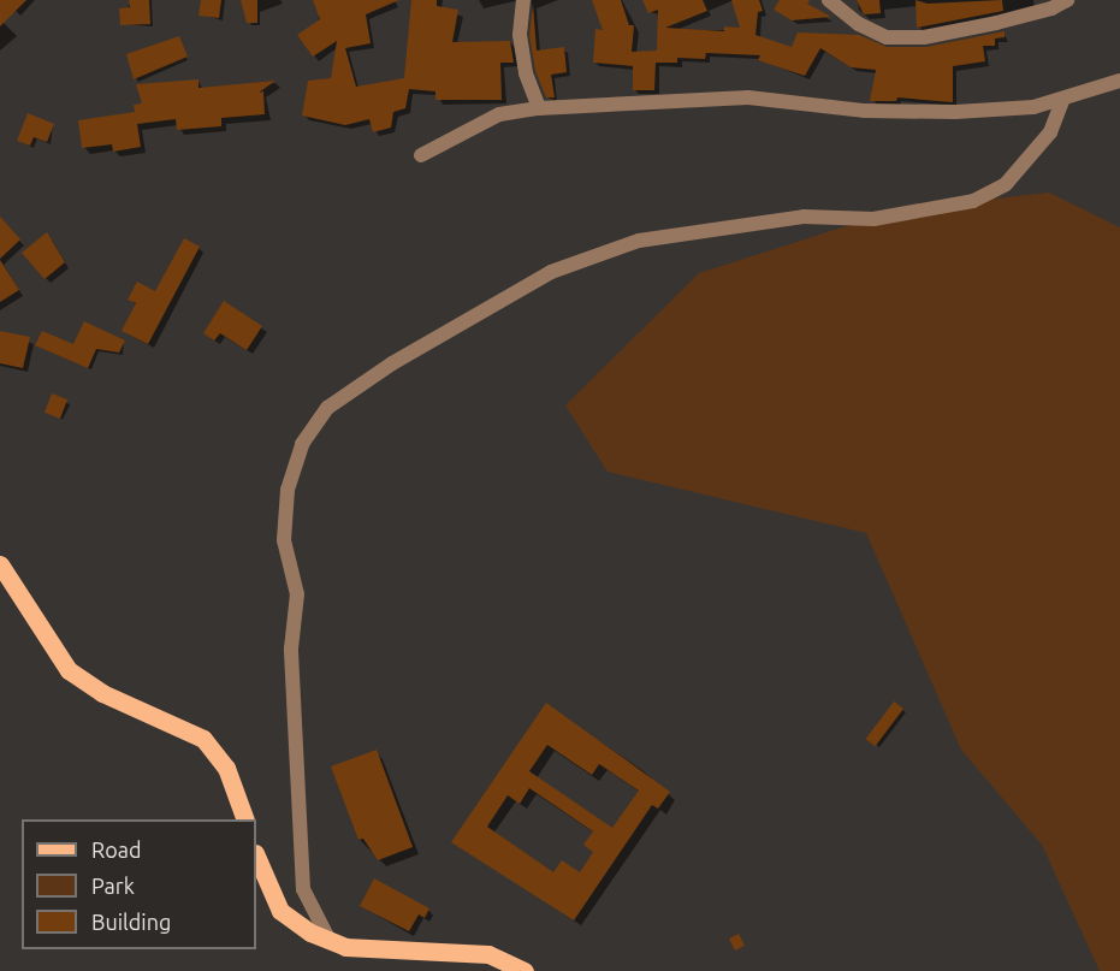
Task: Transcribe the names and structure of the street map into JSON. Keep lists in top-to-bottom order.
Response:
{
  "legend": ["Road", "Park", "Building"]
}
